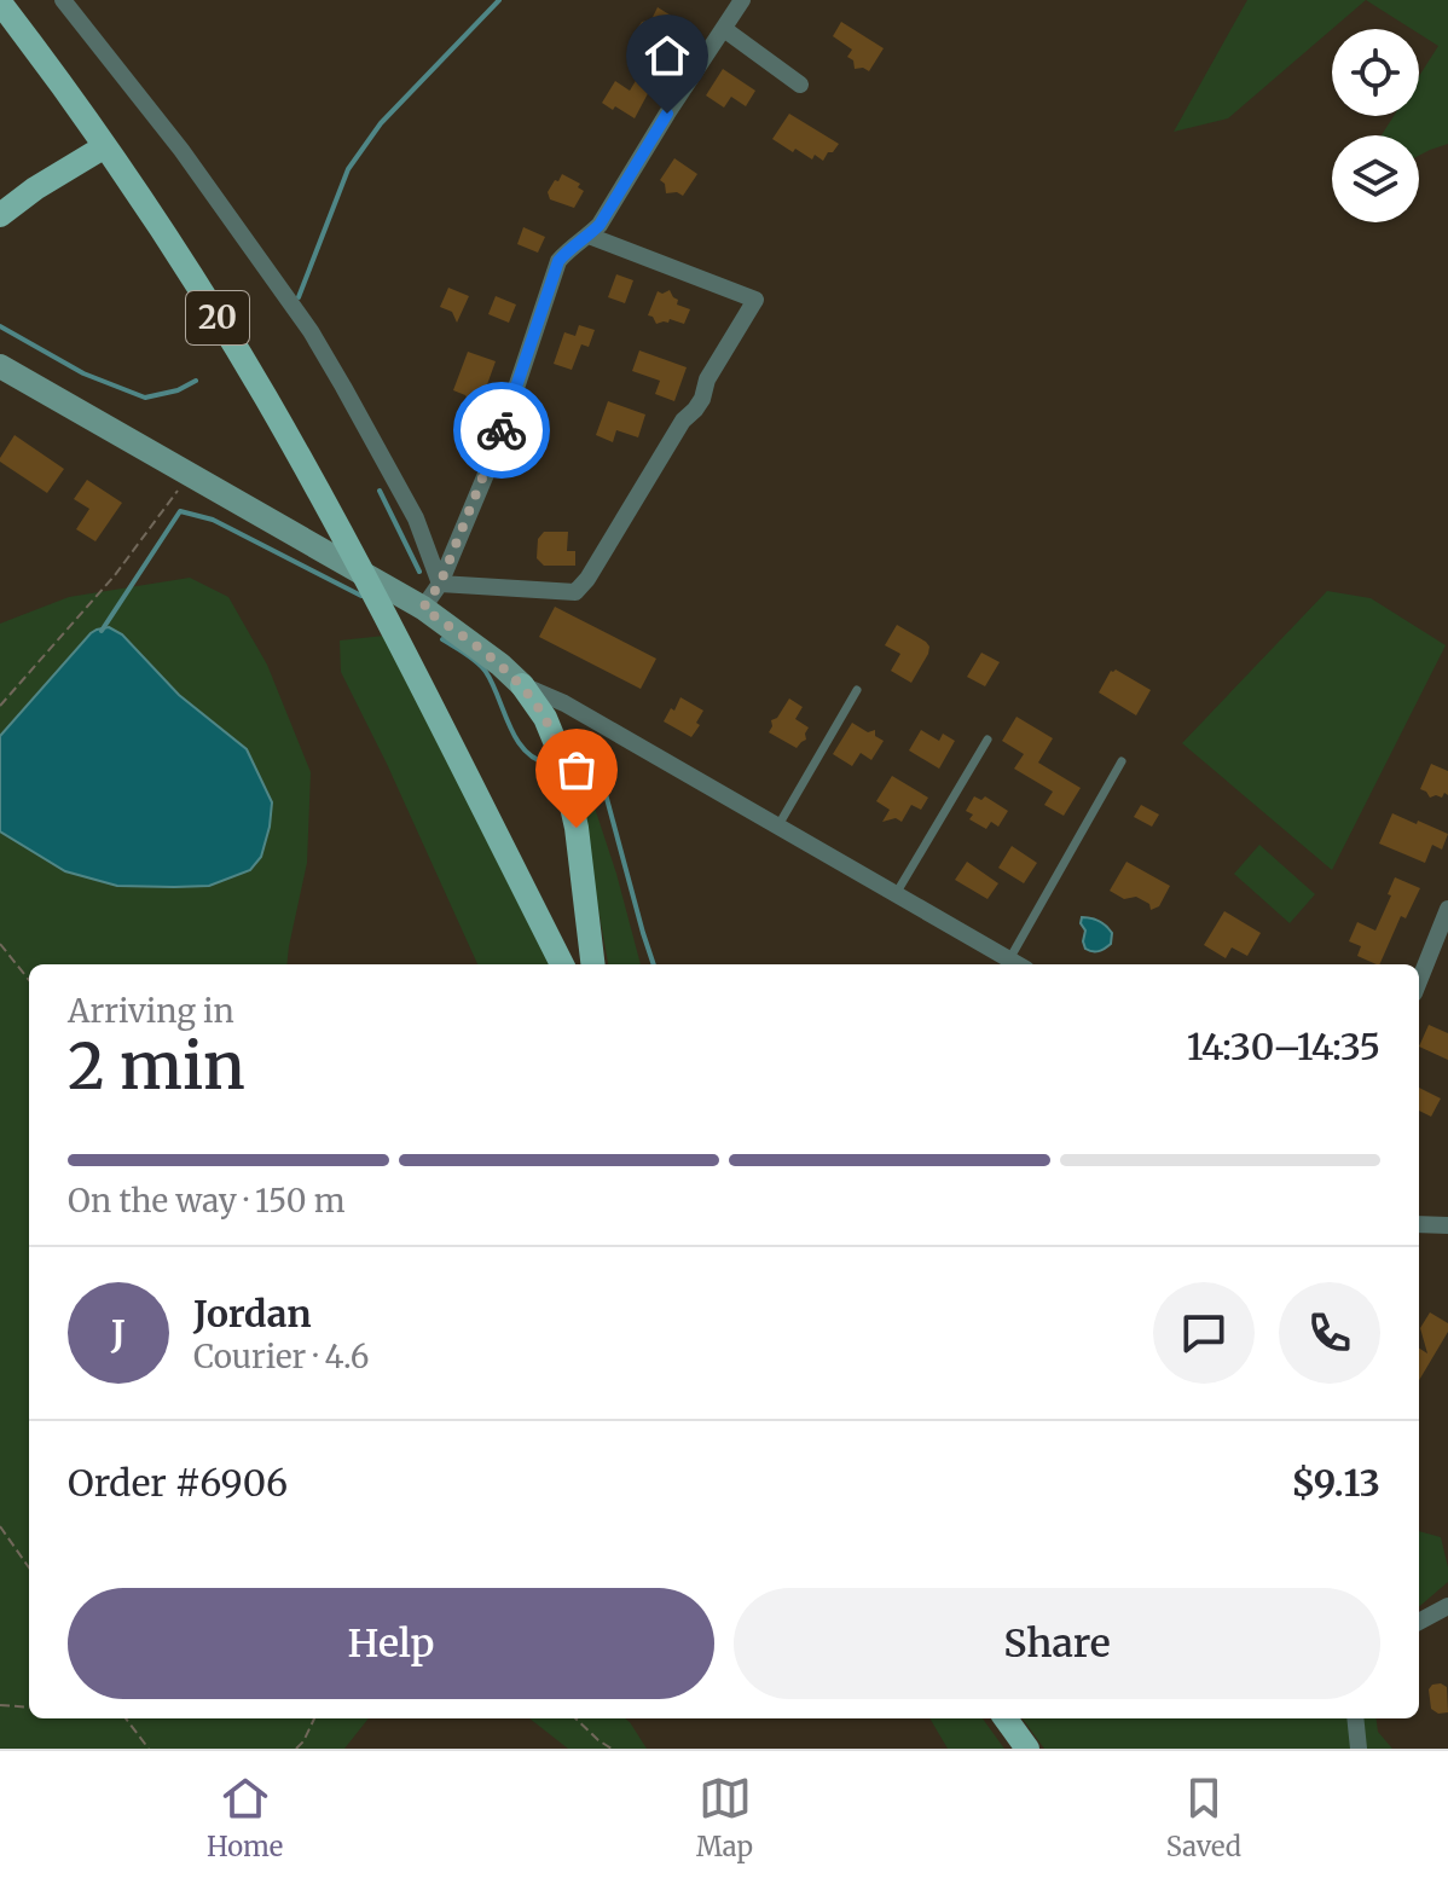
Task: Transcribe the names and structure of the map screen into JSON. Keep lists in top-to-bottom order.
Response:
{
  "streets": {
    "main road": ["20"]
  },
  "page": {
    "heading": ["2 min", "Arriving in", "14:30–14:35"],
    "panel": [
      "Jordan",
      "Courier · 4.6",
      "Order #6906",
      "$9.13"
    ],
    "bar": "On the way · 150 m",
    "round": "J",
    "buttons": ["Help", "Share"],
    "tabs": ["Home", "Map", "Saved"]
  }
}
